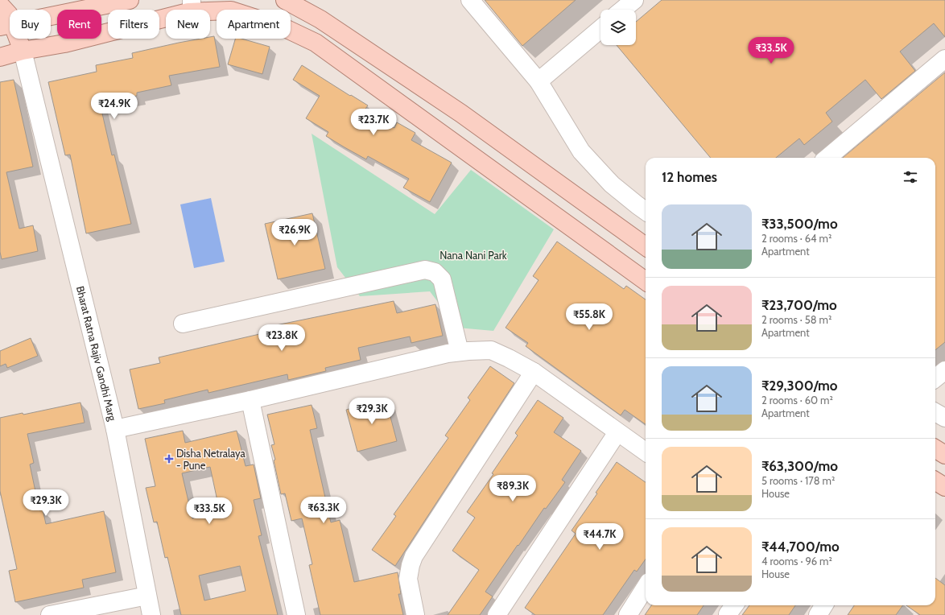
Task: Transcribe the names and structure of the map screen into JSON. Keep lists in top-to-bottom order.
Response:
{
  "streets": {
    "street": ["Bharat Ratna Rajiv Gandhi Marg"]
  },
  "parks": ["Nana Nani Park"],
  "places": {
    "health": ["Disha Netralaya - Pune"]
  },
  "page": {
    "chip": [
      "Buy",
      "Rent",
      "Filters",
      "New",
      "Apartment"
    ],
    "price": [
      "₹33.5K",
      "₹24.9K",
      "₹23.7K",
      "₹26.9K",
      "₹55.8K",
      "₹23.8K",
      "₹29.3K",
      "₹89.3K",
      "₹29.3K",
      "₹63.3K",
      "₹33.5K",
      "₹44.7K"
    ],
    "heading": "12 homes",
    "list": [
      {
        "name": "₹33,500/mo",
        "note": "2 rooms · 64 m² · Apartment"
      },
      {
        "name": "₹23,700/mo",
        "note": "2 rooms · 58 m² · Apartment"
      },
      {
        "name": "₹29,300/mo",
        "note": "2 rooms · 60 m² · Apartment"
      },
      {
        "name": "₹63,300/mo",
        "note": "5 rooms · 178 m² · House"
      },
      {
        "name": "₹44,700/mo",
        "note": "4 rooms · 96 m² · House"
      }
    ]
  }
}
